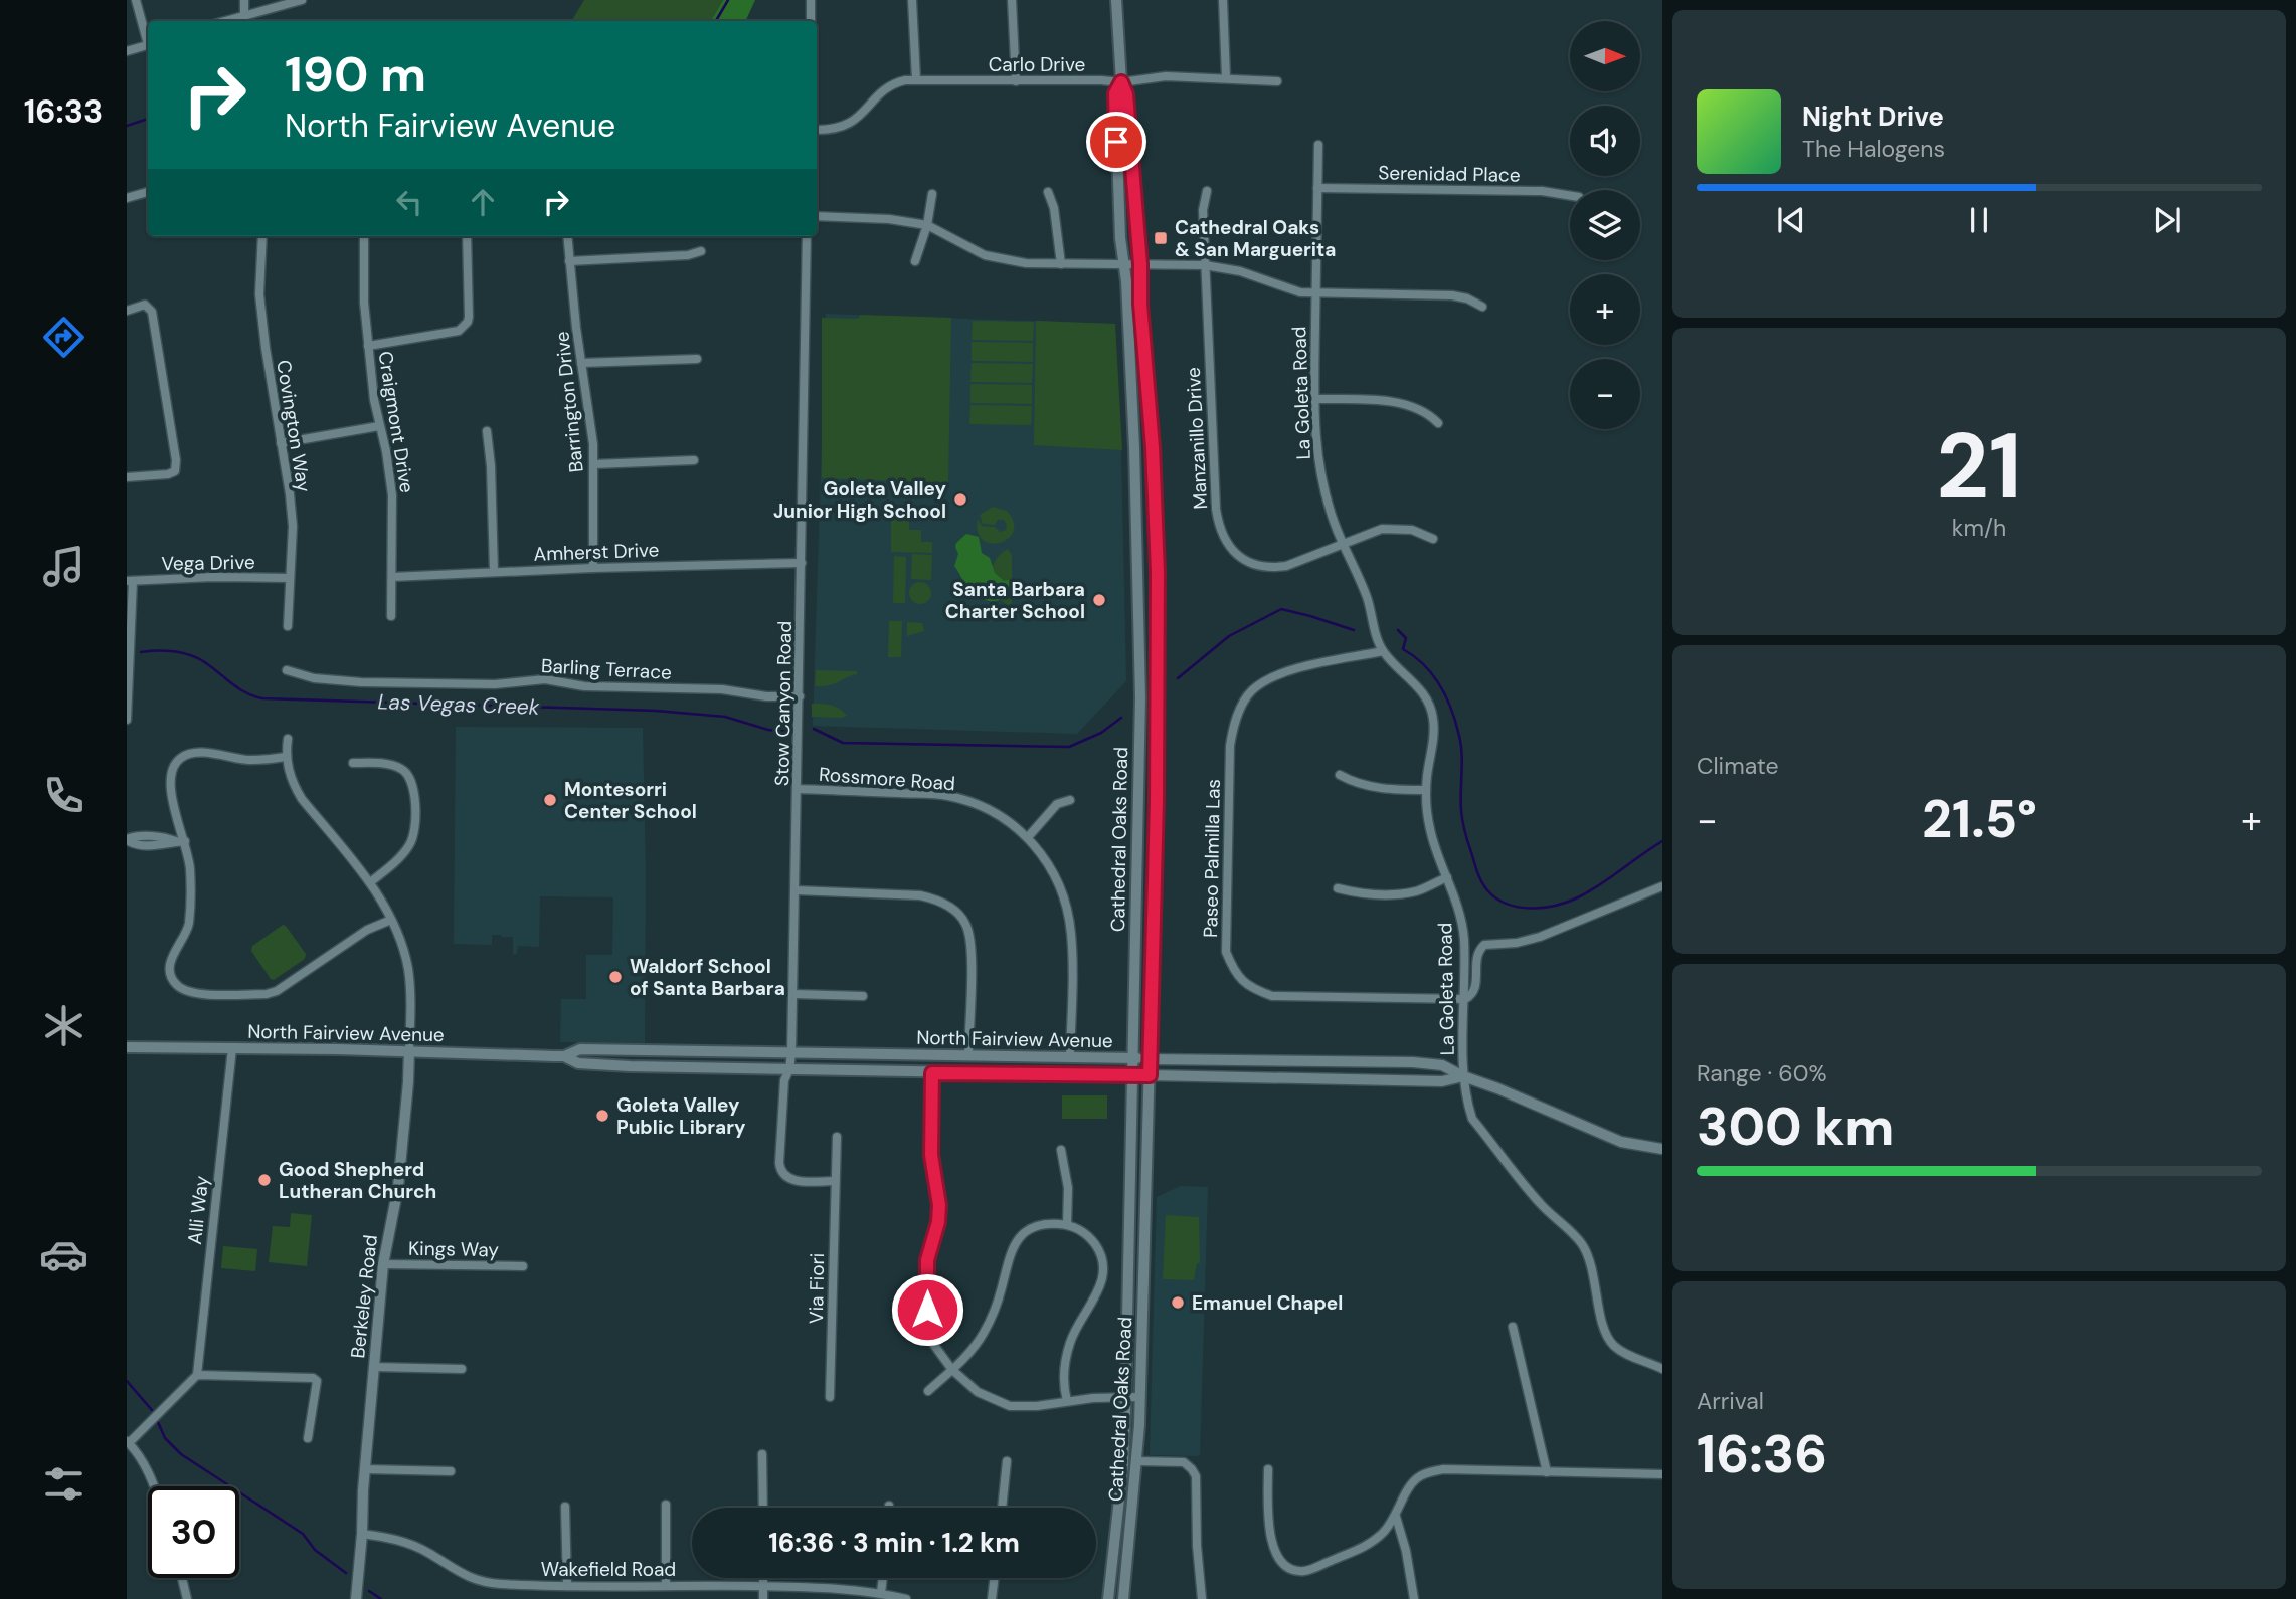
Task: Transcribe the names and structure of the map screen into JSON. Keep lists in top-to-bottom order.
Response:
{
  "streets": {
    "main road": ["Cathedral Oaks Road", "North Fairview Avenue"],
    "street": [
      "Carlo Drive",
      "Serenidad Place",
      "La Goleta Road",
      "Barrington Drive",
      "Craigmont Drive",
      "Covington Way",
      "Manzanillo Drive",
      "Amherst Drive",
      "Vega Drive",
      "Barling Terrace",
      "Stow Canyon Road",
      "Rossmore Road",
      "Paseo Palmilla Las",
      "Alli Way",
      "Kings Way",
      "Via Fiori",
      "Berkeley Road",
      "Wakefield Road"
    ]
  },
  "crossings": [
    ["Carlo Drive", "Cathedral Oaks Road"],
    ["Serenidad Place", "La Goleta Road"],
    ["La Goleta Road", "Manzanillo Drive"],
    ["La Goleta Road", "Paseo Palmilla Las"],
    ["La Goleta Road", "North Fairview Avenue"],
    ["Barrington Drive", "Amherst Drive"],
    ["Craigmont Drive", "Amherst Drive"],
    ["Covington Way", "Vega Drive"],
    ["Amherst Drive", "Stow Canyon Road"],
    ["Barling Terrace", "Stow Canyon Road"],
    ["Stow Canyon Road", "Rossmore Road"],
    ["Stow Canyon Road", "North Fairview Avenue"],
    ["Stow Canyon Road", "Via Fiori"],
    ["Rossmore Road", "North Fairview Avenue"],
    ["Cathedral Oaks Road", "North Fairview Avenue"],
    ["North Fairview Avenue", "Alli Way"],
    ["North Fairview Avenue", "Berkeley Road"],
    ["Kings Way", "Berkeley Road"],
    ["Berkeley Road", "Wakefield Road"]
  ],
  "water": ["Las Vegas Creek"],
  "places": {
    "transit": ["Cathedral Oaks & San Marguerita"],
    "other": [
      "Goleta Valley Junior High School",
      "Santa Barbara Charter School",
      "Montesorri Center School",
      "Waldorf School of Santa Barbara",
      "Goleta Valley Public Library",
      "Good Shepherd Lutheran Church",
      "Emanuel Chapel"
    ]
  },
  "north": "right",
  "page": {
    "tabs": "16:33",
    "map_buttons": ["+", "−"],
    "turn": ["190 m", "North Fairview Avenue"],
    "song": ["Night Drive", "The Halogens"],
    "tile": [
      ["21", "km/h"],
      "Climate",
      ["Range · 60%", "300 km"],
      ["Arrival", "16:36"]
    ],
    "heat": ["−", "21.5°", "+"],
    "limit": "30",
    "trip": "16:36 · 3 min · 1.2 km"
  }
}
